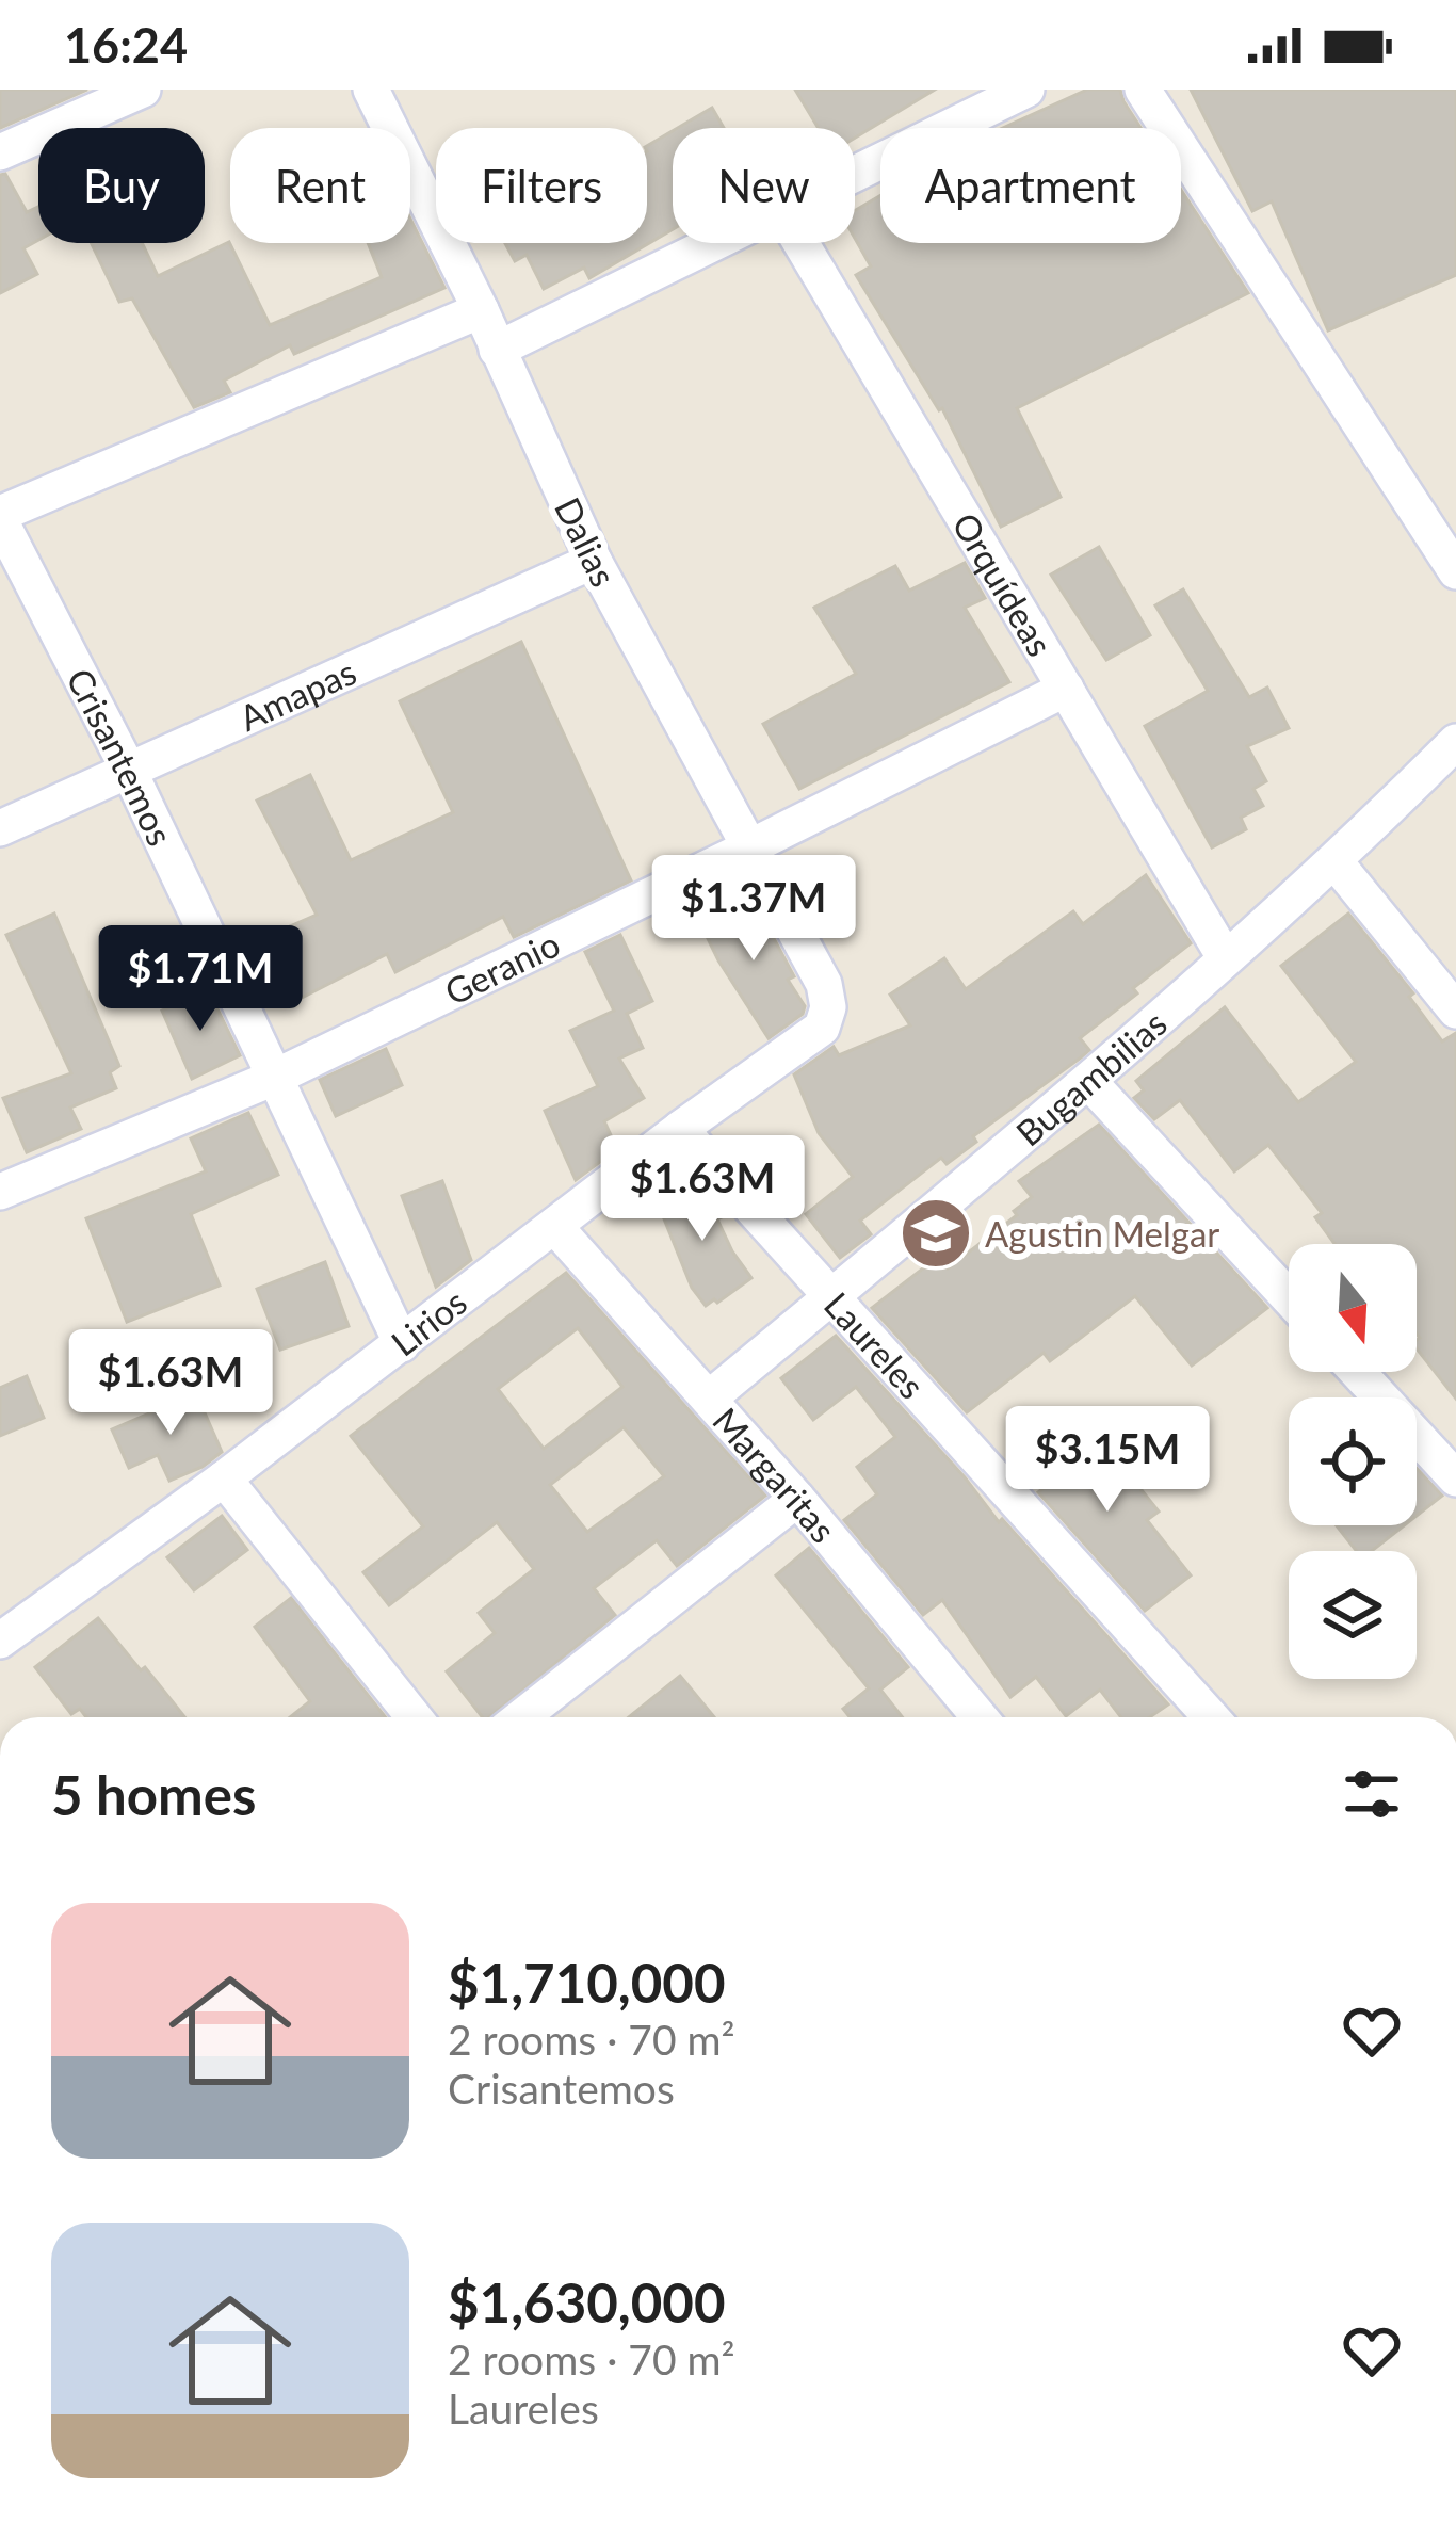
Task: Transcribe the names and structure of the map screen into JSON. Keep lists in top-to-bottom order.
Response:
{
  "streets": {
    "street": [
      "Dalias",
      "Orquídeas",
      "Amapas",
      "Crisantemos",
      "Geranio",
      "Bugambilias",
      "Lirios",
      "Laureles",
      "Margaritas"
    ]
  },
  "crossings": [
    ["Dalias", "Amapas"],
    ["Dalias", "Geranio"],
    ["Dalias", "Lirios"],
    ["Orquídeas", "Geranio"],
    ["Orquídeas", "Bugambilias"],
    ["Amapas", "Crisantemos"],
    ["Crisantemos", "Geranio"],
    ["Crisantemos", "Lirios"],
    ["Bugambilias", "Laureles"],
    ["Bugambilias", "Margaritas"],
    ["Lirios", "Laureles"],
    ["Lirios", "Margaritas"]
  ],
  "places": {
    "school or university": ["Agustin Melgar"]
  },
  "north": "bottom",
  "page": {
    "status": "16:24",
    "chip": [
      "Buy",
      "Rent",
      "Filters",
      "New",
      "Apartment"
    ],
    "price": [
      "$1.37M",
      "$1.71M",
      "$1.63M",
      "$1.63M",
      "$3.15M"
    ],
    "heading": "5 homes",
    "list": [
      {
        "name": "$1,710,000",
        "note": "2 rooms · 70 m² · Crisantemos"
      },
      {
        "name": "$1,630,000",
        "note": "2 rooms · 70 m² · Laureles"
      }
    ]
  }
}
